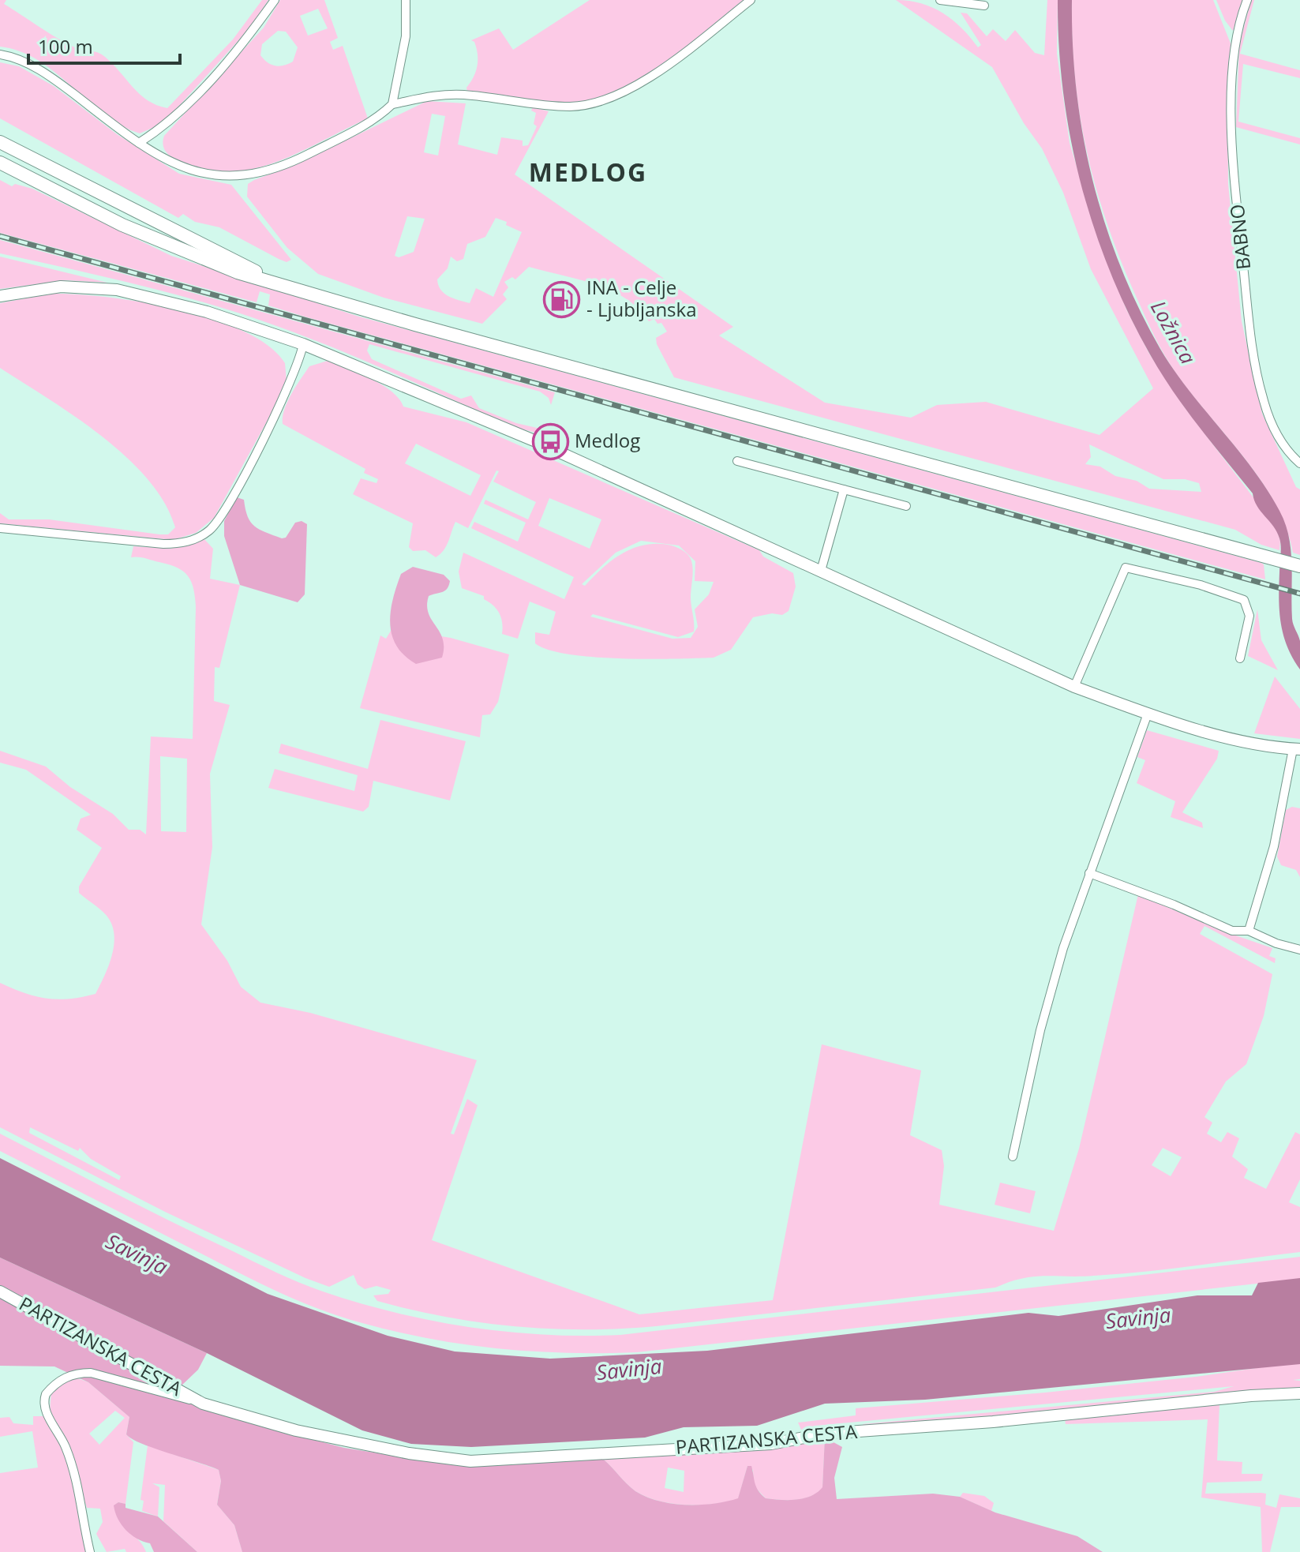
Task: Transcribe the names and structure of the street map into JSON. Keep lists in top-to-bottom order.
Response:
{
  "streets": {
    "street": ["BABNO", "PARTIZANSKA CESTA"]
  },
  "districts": ["MEDLOG"],
  "water": ["Ložnica", "Savinja"],
  "places": {
    "fuel station": ["INA - Celje - Ljubljanska"],
    "bus stop": ["Medlog"]
  },
  "scale_bar": "100 m"
}
